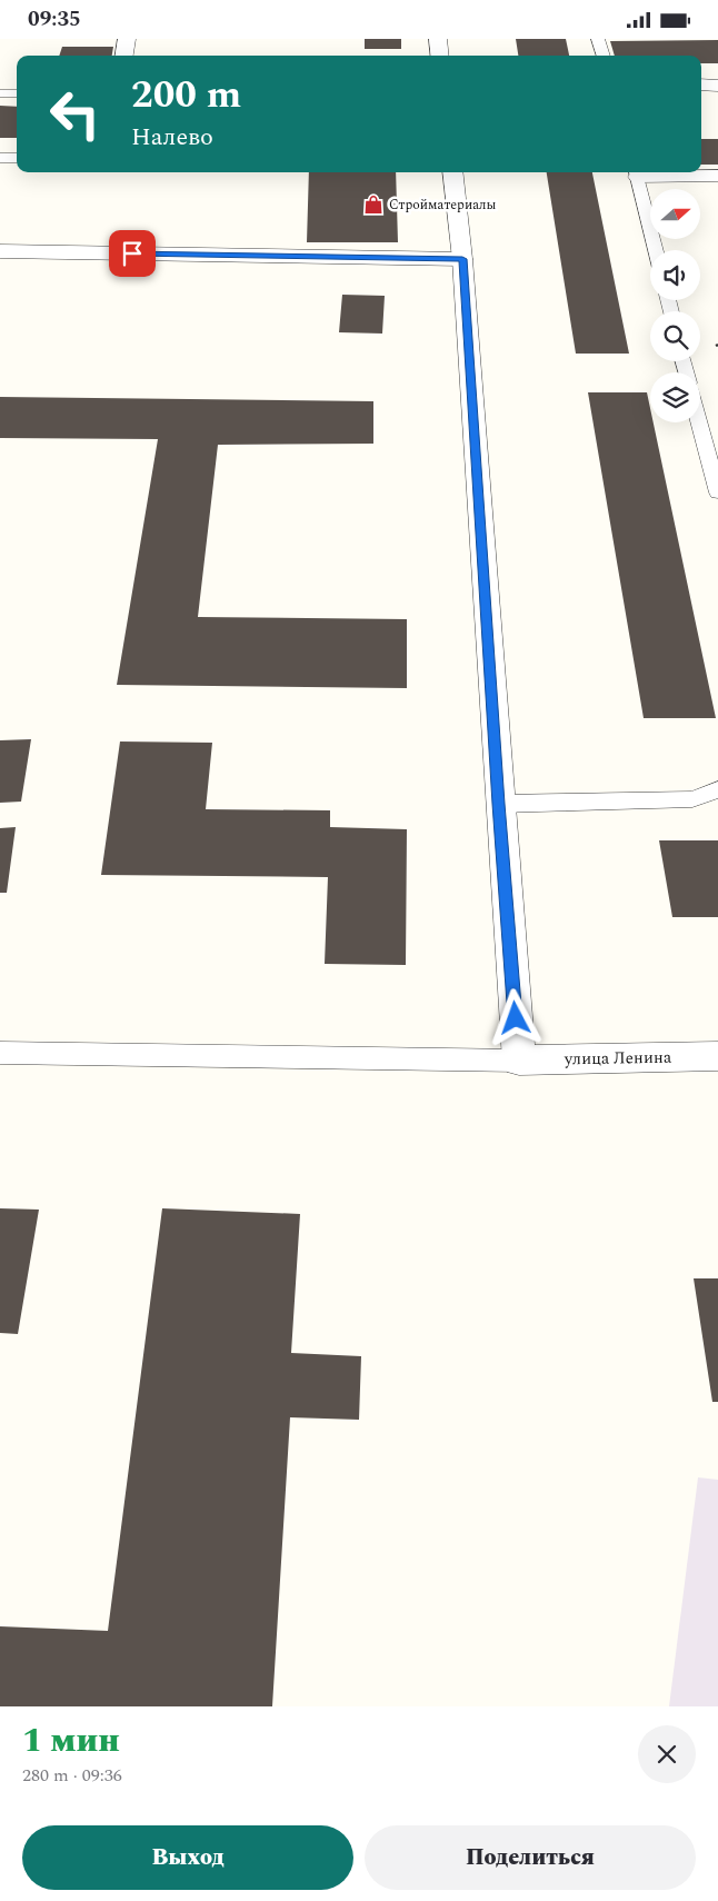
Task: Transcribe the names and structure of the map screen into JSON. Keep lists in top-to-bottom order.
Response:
{
  "streets": {
    "street": ["улица Ленина"]
  },
  "places": {
    "shop": ["Стройматериалы"]
  },
  "north": "right",
  "page": {
    "status": "09:35",
    "turn": ["200 m", "Налево"],
    "heading": ["1 мин", "280 m · 09:36"],
    "buttons": ["Выход", "Поделиться"]
  }
}
